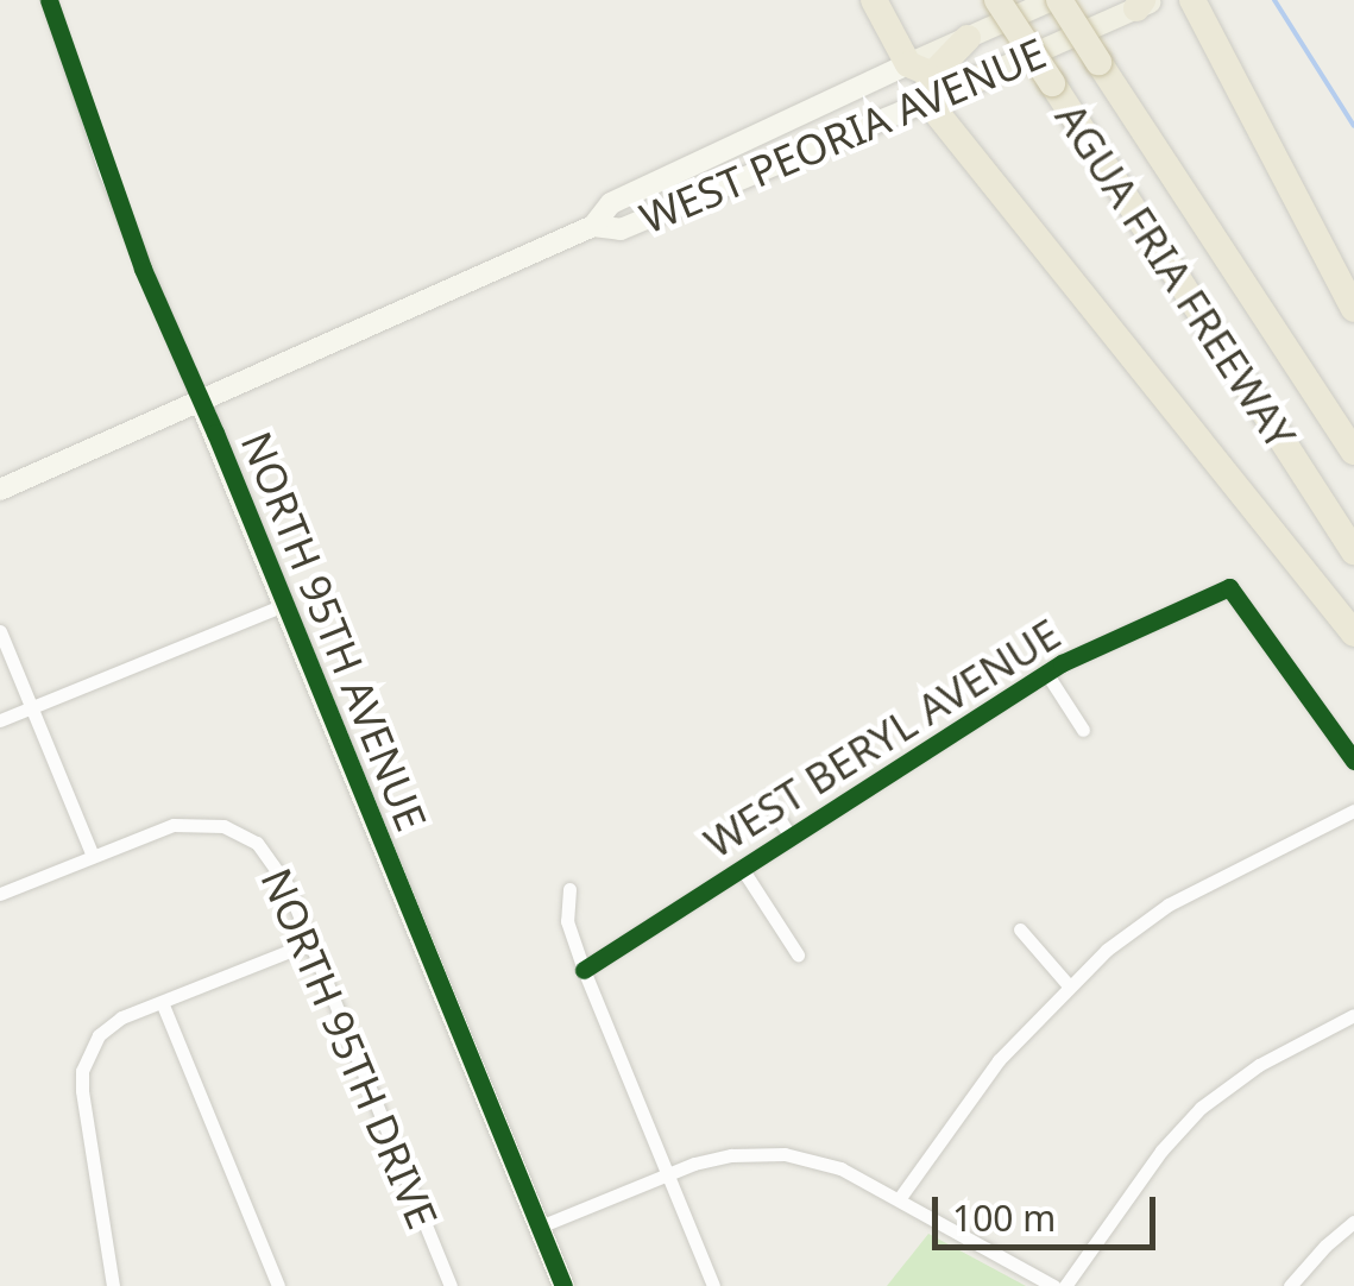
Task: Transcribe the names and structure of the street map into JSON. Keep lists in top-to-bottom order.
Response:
{
  "streets": {
    "highway": ["AGUA FRIA FREEWAY"],
    "main road": ["WEST PEORIA AVENUE", "NORTH 95TH AVENUE"],
    "street": ["WEST BERYL AVENUE", "NORTH 95TH DRIVE"]
  },
  "crossings": [
    ["WEST PEORIA AVENUE", "AGUA FRIA FREEWAY"],
    ["WEST PEORIA AVENUE", "NORTH 95TH AVENUE"]
  ],
  "scale_bar": "100 m"
}
